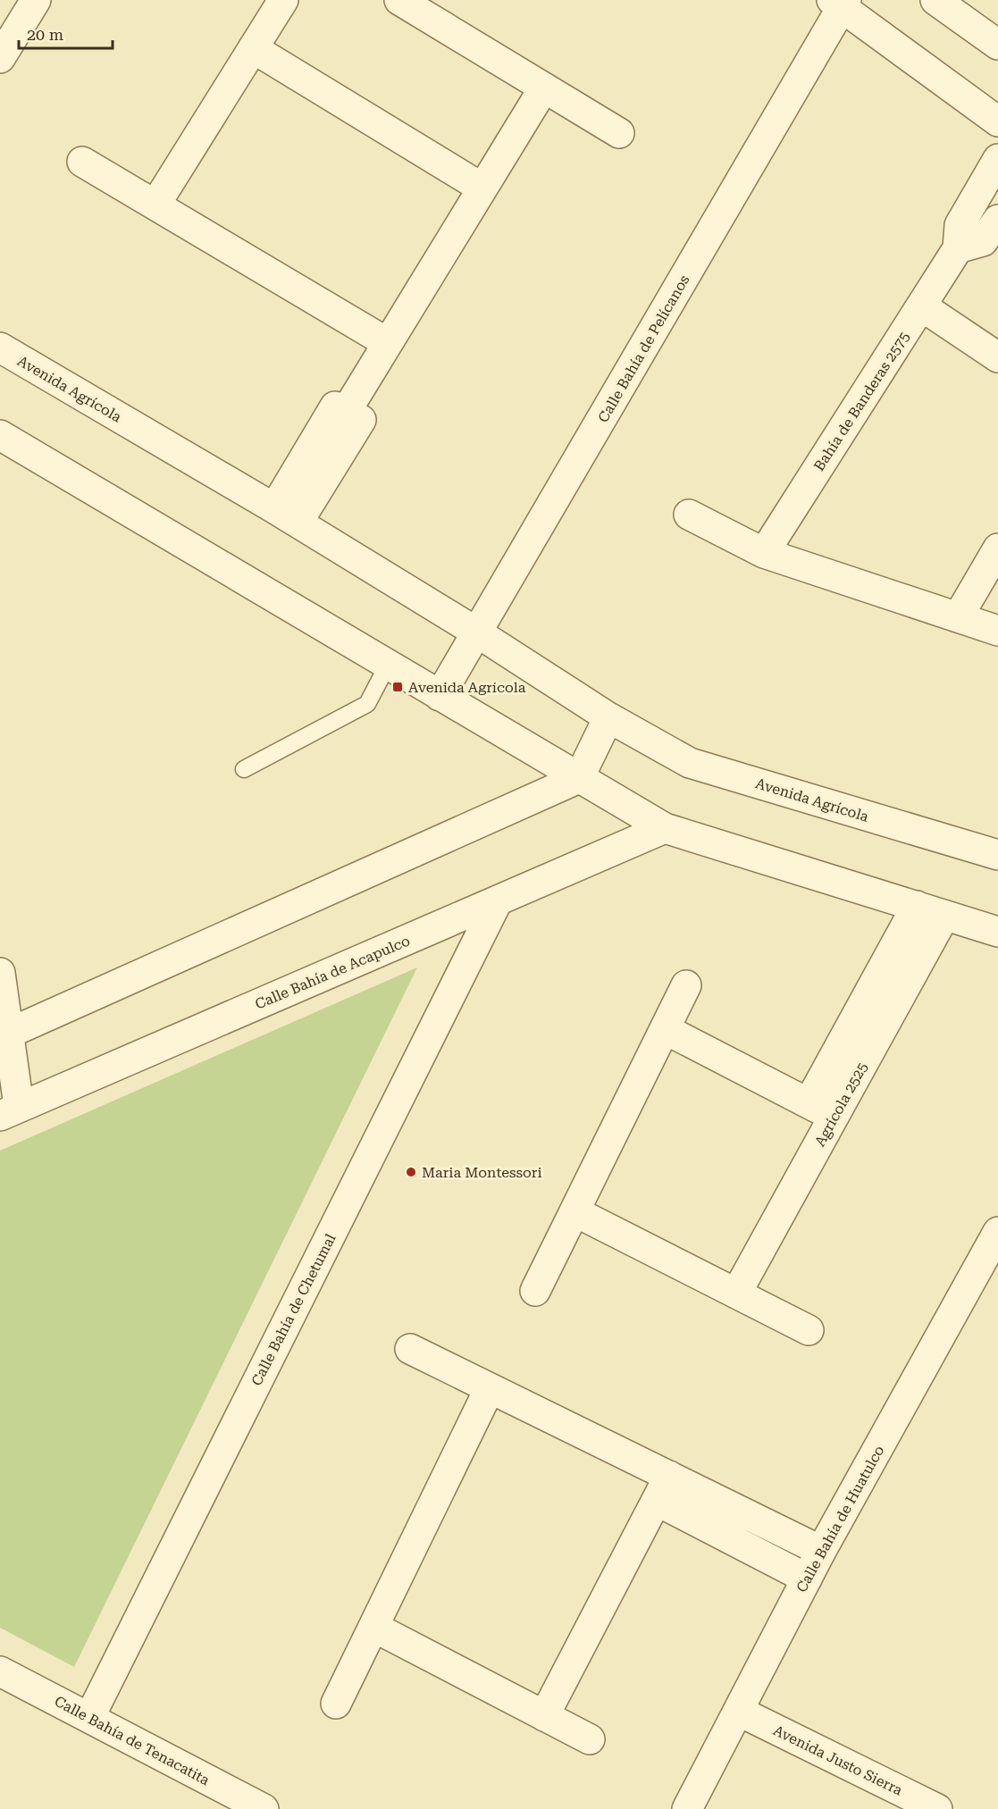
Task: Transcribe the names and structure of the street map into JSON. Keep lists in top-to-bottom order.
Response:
{
  "streets": {
    "street": [
      "Calle Bahía de Pelícanos",
      "Avenida Agrícola",
      "Bahía de Banderas 2575",
      "Calle Bahía de Acapulco",
      "Agrícola 2525",
      "Calle Bahía de Chetumal",
      "Calle Bahía de Huatulco",
      "Calle Bahía de Tenacatita",
      "Avenida Justo Sierra"
    ]
  },
  "crossings": [
    ["Calle Bahía de Pelícanos", "Avenida Agrícola"],
    ["Calle Bahía de Acapulco", "Calle Bahía de Chetumal"],
    ["Calle Bahía de Chetumal", "Calle Bahía de Tenacatita"],
    ["Calle Bahía de Huatulco", "Avenida Justo Sierra"]
  ],
  "places": {
    "transit": ["Avenida Agrícola"],
    "other": ["Maria Montessori"]
  },
  "scale_bar": "20 m"
}
